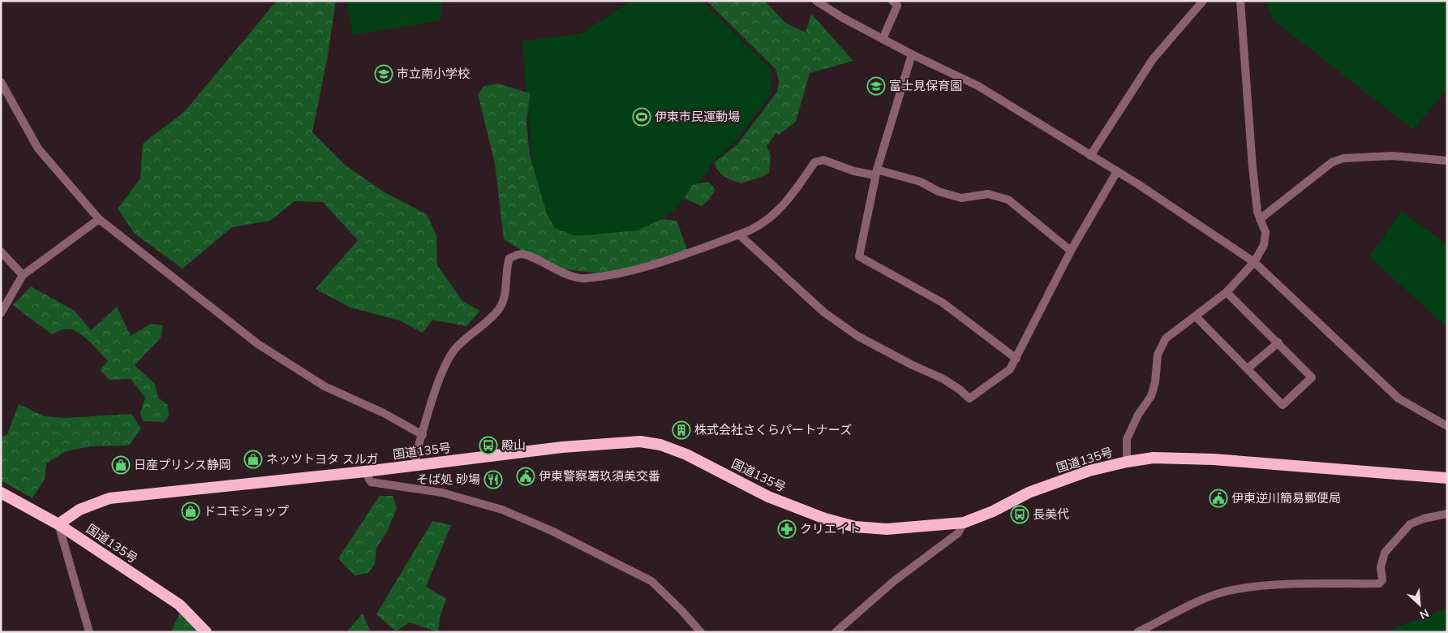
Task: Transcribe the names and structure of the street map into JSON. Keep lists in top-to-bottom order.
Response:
{
  "streets": {
    "highway": ["国道135号"]
  },
  "places": {
    "school or university": ["市立南小学校", "富士見保育園"],
    "sports": ["伊東市民運動場"],
    "building": ["株式会社さくらパートナーズ"],
    "bus stop": ["殿山", "長美代"],
    "shop": ["ネッツトヨタ スルガ", "日産プリンス静岡", "ドコモショップ"],
    "public building": ["伊東警察署玖須美交番", "伊東逆川簡易郵便局"],
    "restaurant": ["そば処 砂場"],
    "pharmacy": ["クリエイト"]
  },
  "north": "bottom right"
}
